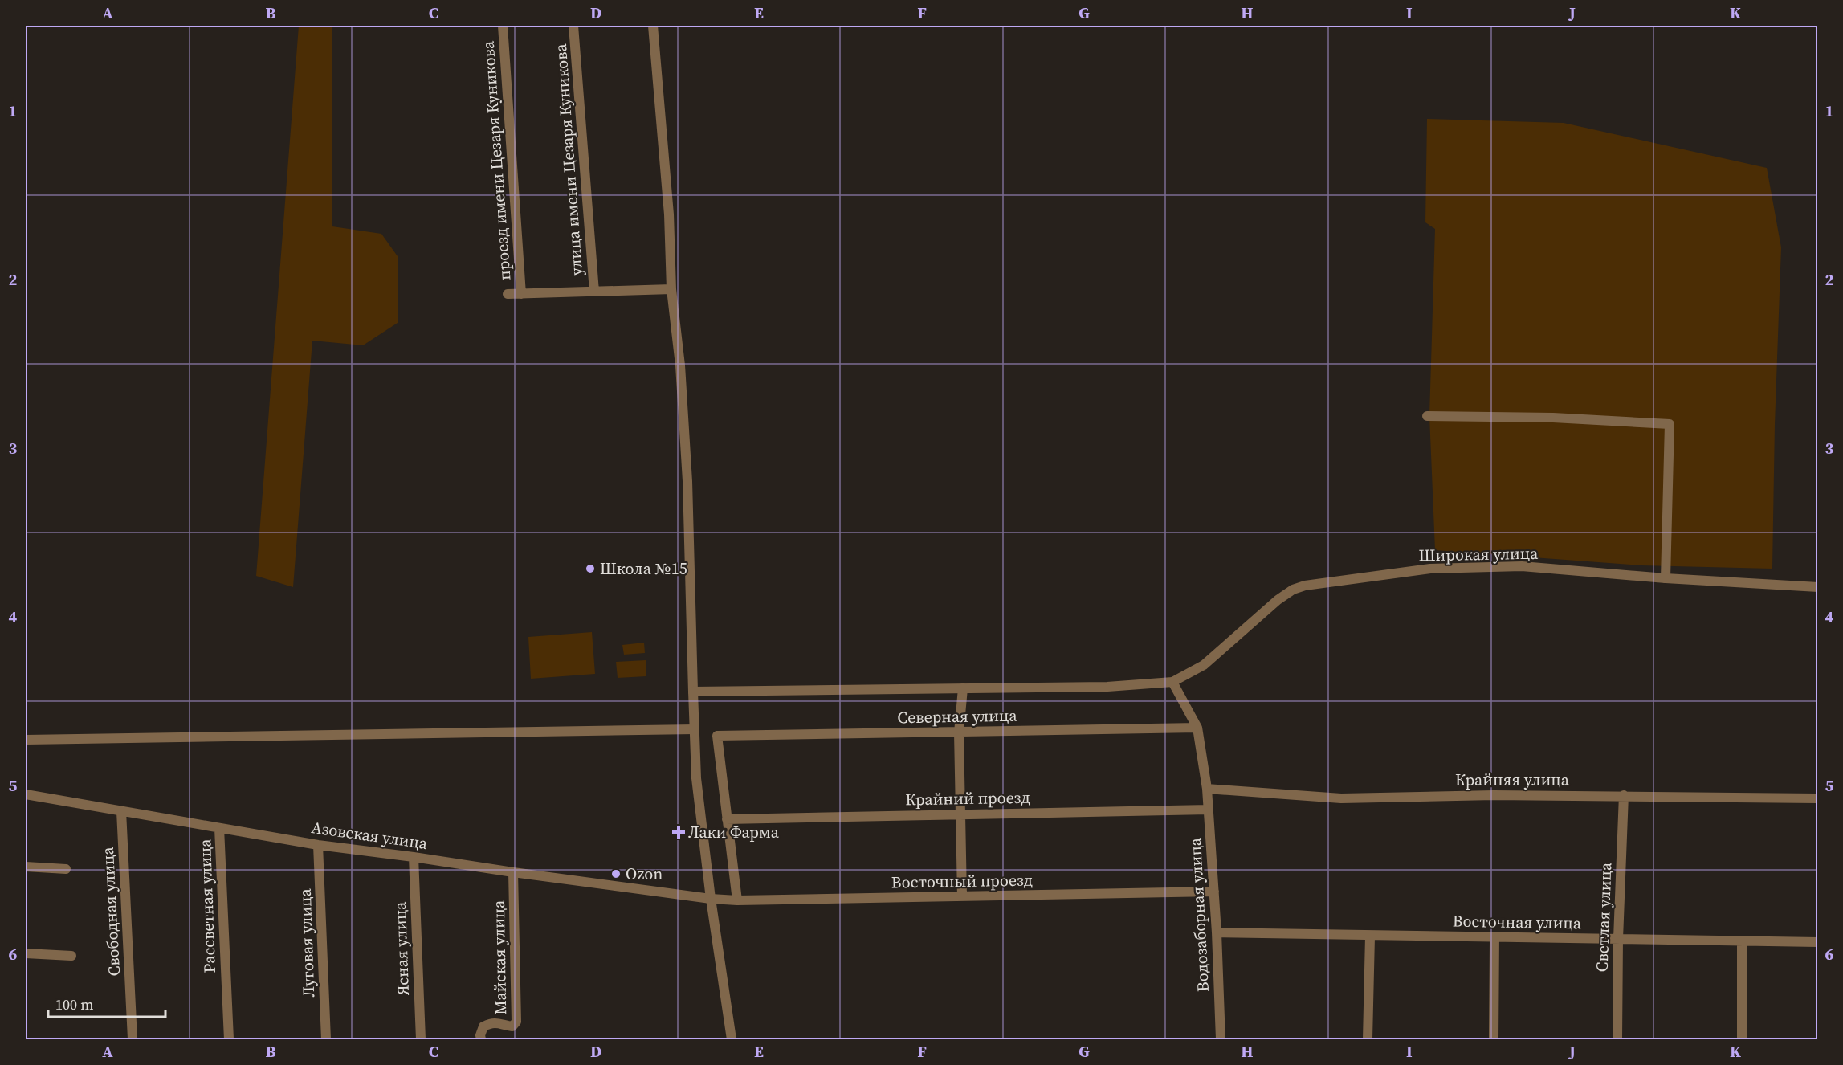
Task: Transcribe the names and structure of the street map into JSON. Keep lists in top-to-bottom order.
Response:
{
  "streets": {
    "street": [
      "улица имени Цезаря Куникова",
      "проезд имени Цезаря Куникова",
      "Широкая улица",
      "Северная улица",
      "Крайняя улица",
      "Крайний проезд",
      "Азовская улица",
      "Восточный проезд",
      "Рассветная улица",
      "Свободная улица",
      "Водозаборная улица",
      "Светлая улица",
      "Восточная улица",
      "Луговая улица",
      "Ясная улица",
      "Майская улица"
    ]
  },
  "crossings": [
    ["Широкая улица", "Водозаборная улица"],
    ["Северная улица", "Крайний проезд"],
    ["Северная улица", "Водозаборная улица"],
    ["Крайняя улица", "Водозаборная улица"],
    ["Крайняя улица", "Светлая улица"],
    ["Крайний проезд", "Водозаборная улица"],
    ["Азовская улица", "Восточный проезд"],
    ["Азовская улица", "Рассветная улица"],
    ["Азовская улица", "Свободная улица"],
    ["Азовская улица", "Луговая улица"],
    ["Азовская улица", "Ясная улица"],
    ["Азовская улица", "Майская улица"],
    ["Восточный проезд", "Водозаборная улица"],
    ["Водозаборная улица", "Восточная улица"],
    ["Светлая улица", "Восточная улица"]
  ],
  "places": {
    "other": ["Школа №15", "Ozon"],
    "health": ["Лаки Фарма"]
  },
  "scale_bar": "100 m",
  "grid": {
    "columns": [
      "A",
      "B",
      "C",
      "D",
      "E",
      "F",
      "G",
      "H",
      "I",
      "J",
      "K"
    ],
    "rows": [
      "1",
      "2",
      "3",
      "4",
      "5",
      "6"
    ]
  }
}
